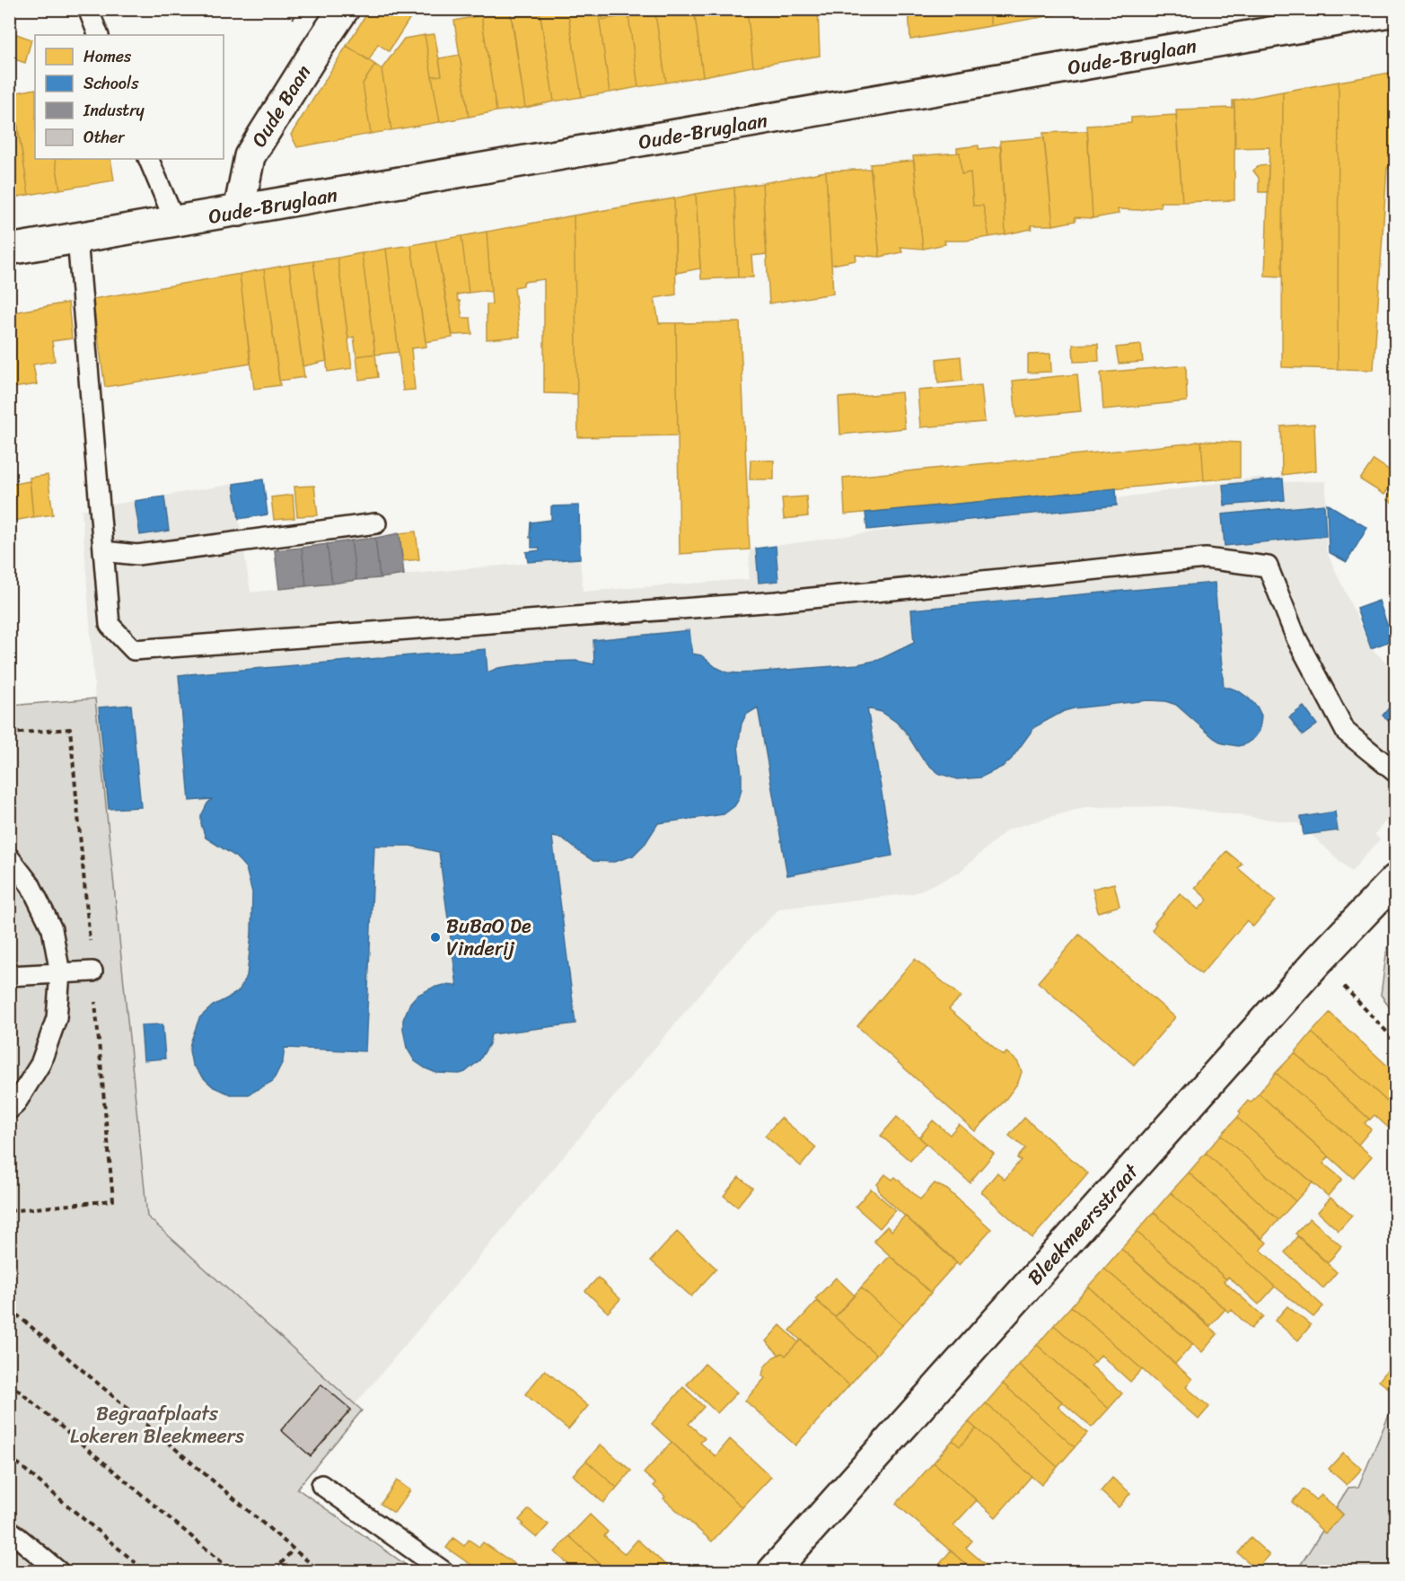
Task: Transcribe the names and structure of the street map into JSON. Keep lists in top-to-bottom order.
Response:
{
  "streets": {
    "main road": ["Oude-Bruglaan", "Oude Baan", "Bleekmeersstraat"]
  },
  "crossings": [
    ["Oude-Bruglaan", "Oude Baan"]
  ],
  "parks": ["Begraafplaats Lokeren Bleekmeers"],
  "places": ["BuBaO De Vinderij"],
  "legend": [
    "Homes",
    "Schools",
    "Industry",
    "Other"
  ]
}
